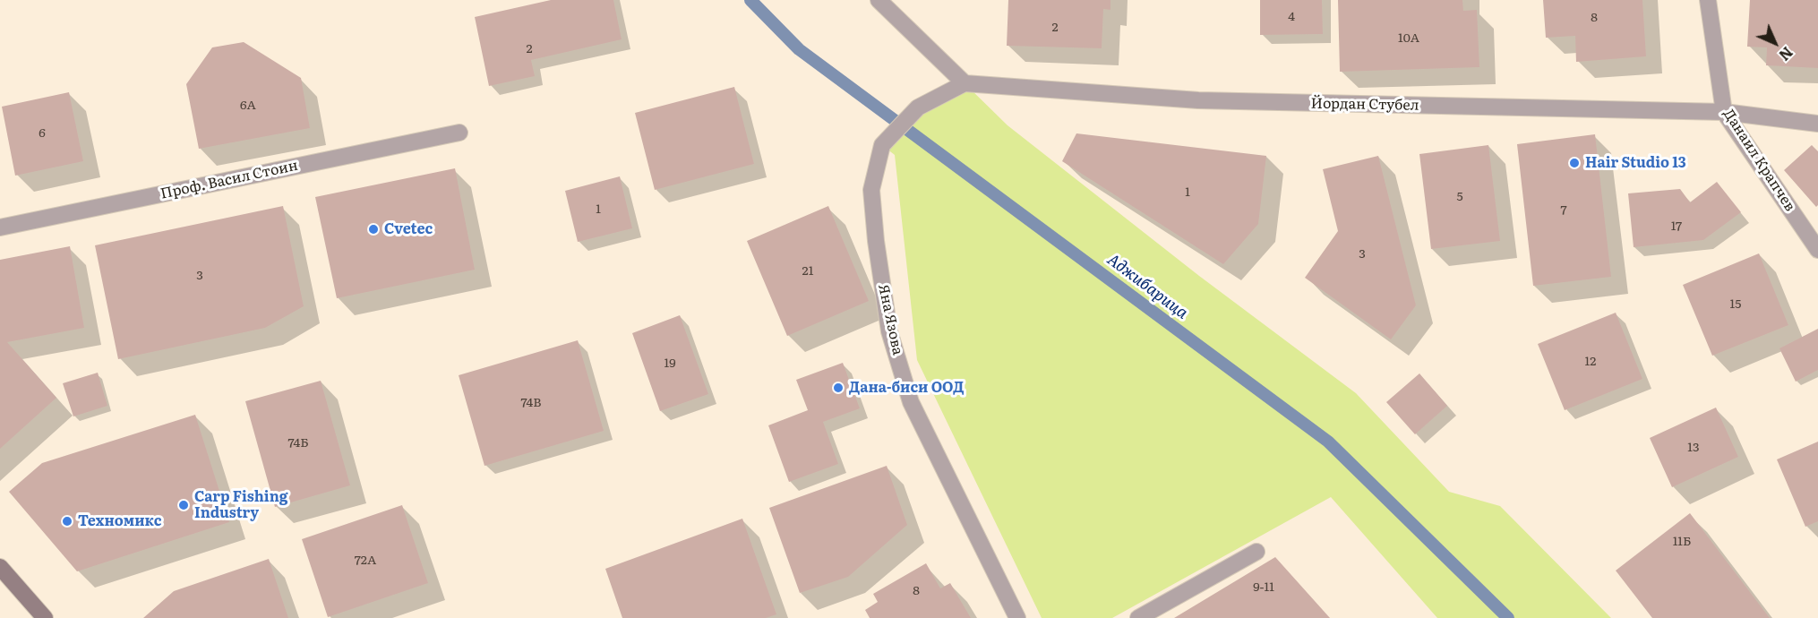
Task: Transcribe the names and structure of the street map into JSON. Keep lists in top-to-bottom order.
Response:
{
  "streets": {
    "street": [
      "Йордан Стубел",
      "Данаил Крапчев",
      "Проф. Васил Стоин",
      "Яна Язова"
    ]
  },
  "crossings": [
    ["Йордан Стубел", "Данаил Крапчев"],
    ["Йордан Стубел", "Яна Язова"]
  ],
  "water": ["Аджибарица"],
  "places": [
    "Hair Studio 13",
    "Cvetec",
    "Дана-биси ООД",
    "Carp Fishing Industry",
    "Техномикс"
  ],
  "house_numbers": [
    "4",
    "8",
    "2",
    "10А",
    "2",
    "6А",
    "6",
    "1",
    "5",
    "1",
    "7",
    "17",
    "3",
    "21",
    "3",
    "15",
    "12",
    "19",
    "74В",
    "74Б",
    "13",
    "11Б",
    "72А",
    "9-11",
    "8"
  ],
  "north": "bottom right"
}
